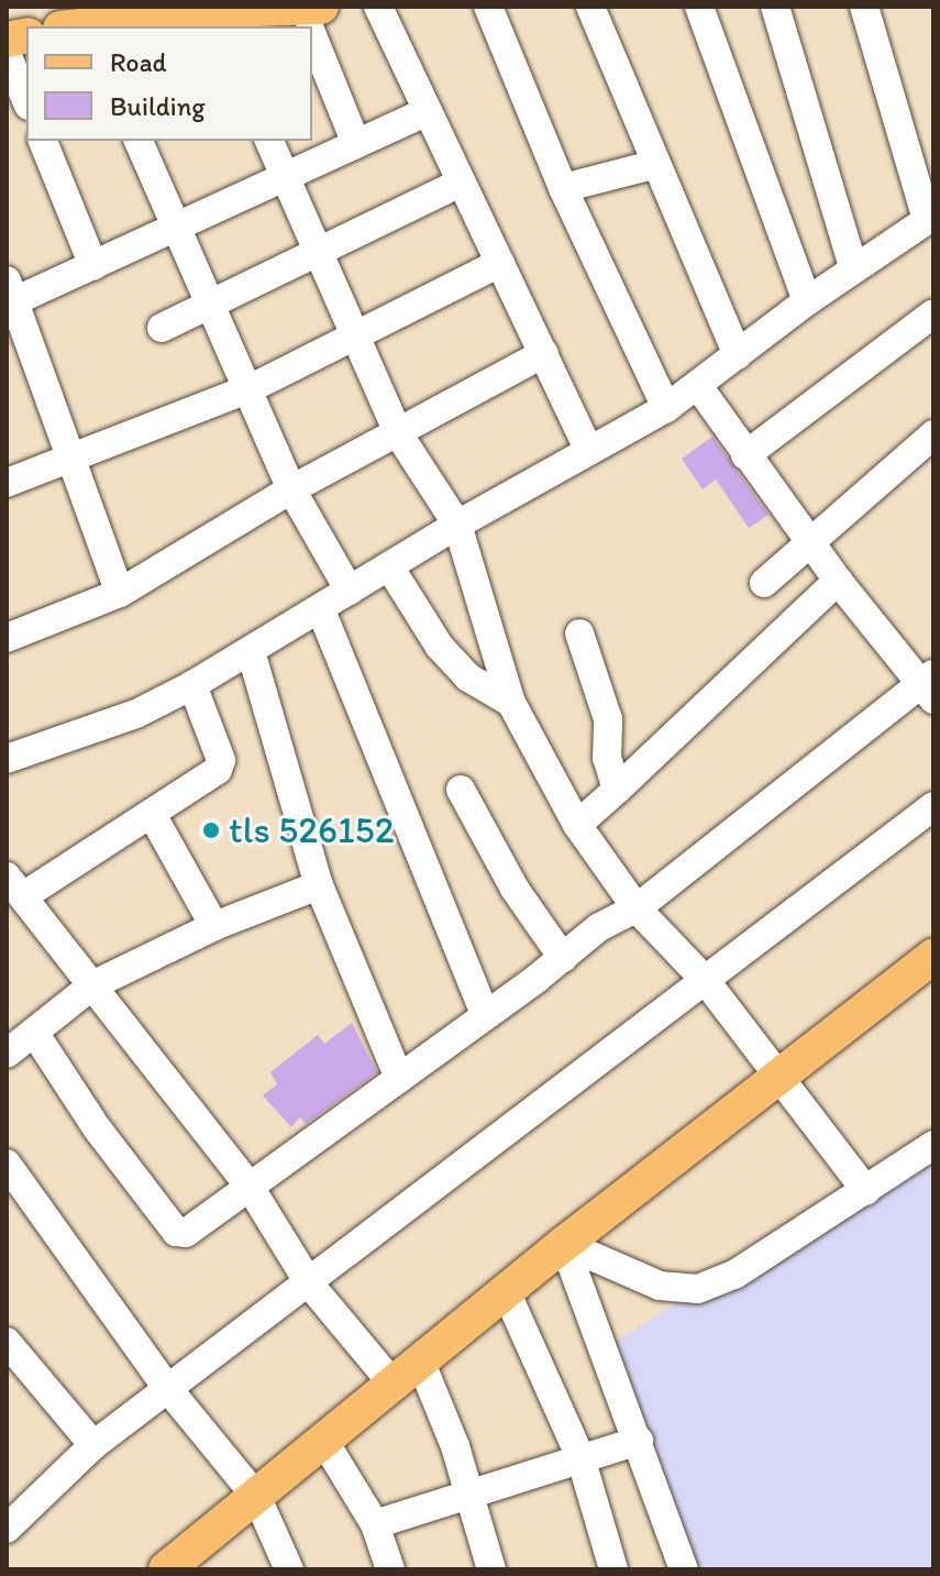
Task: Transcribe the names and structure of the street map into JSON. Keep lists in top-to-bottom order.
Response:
{
  "places": ["tls 526152"],
  "legend": ["Road", "Building"]
}
